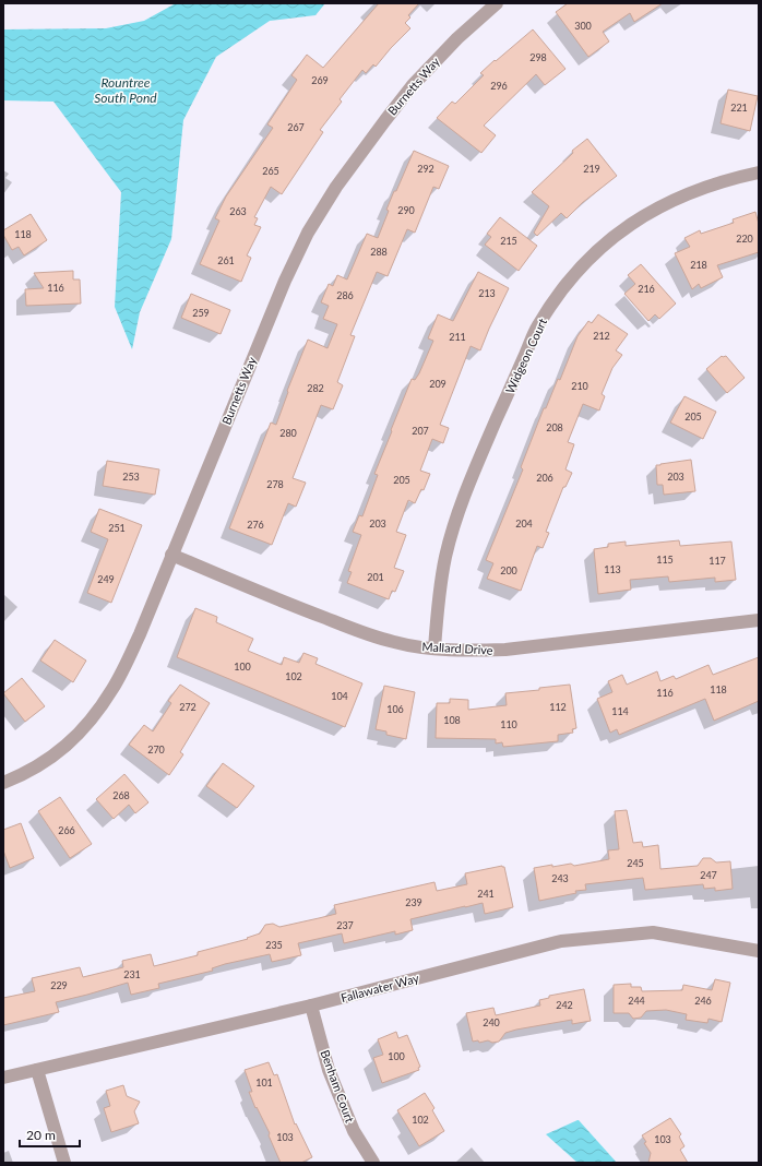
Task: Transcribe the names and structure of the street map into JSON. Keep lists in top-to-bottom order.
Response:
{
  "streets": {
    "street": [
      "Burnetts Way",
      "Widgeon Court",
      "Mallard Drive",
      "Fallawater Way",
      "Benham Court"
    ]
  },
  "crossings": [
    ["Burnetts Way", "Mallard Drive"],
    ["Widgeon Court", "Mallard Drive"],
    ["Fallawater Way", "Benham Court"]
  ],
  "water": ["Rountree South Pond"],
  "house_numbers": [
    "300",
    "298",
    "269",
    "296",
    "221",
    "267",
    "292",
    "219",
    "265",
    "290",
    "263",
    "118",
    "220",
    "215",
    "288",
    "261",
    "218",
    "116",
    "216",
    "213",
    "286",
    "259",
    "212",
    "211",
    "209",
    "210",
    "282",
    "205",
    "208",
    "207",
    "280",
    "253",
    "203",
    "206",
    "205",
    "278",
    "203",
    "204",
    "276",
    "251",
    "115",
    "117",
    "113",
    "200",
    "201",
    "249",
    "100",
    "102",
    "118",
    "116",
    "104",
    "272",
    "112",
    "106",
    "114",
    "108",
    "110",
    "270",
    "268",
    "266",
    "245",
    "247",
    "243",
    "241",
    "239",
    "237",
    "235",
    "231",
    "229",
    "244",
    "246",
    "242",
    "240",
    "100",
    "101",
    "102",
    "103",
    "103"
  ],
  "scale_bar": "20 m"
}
